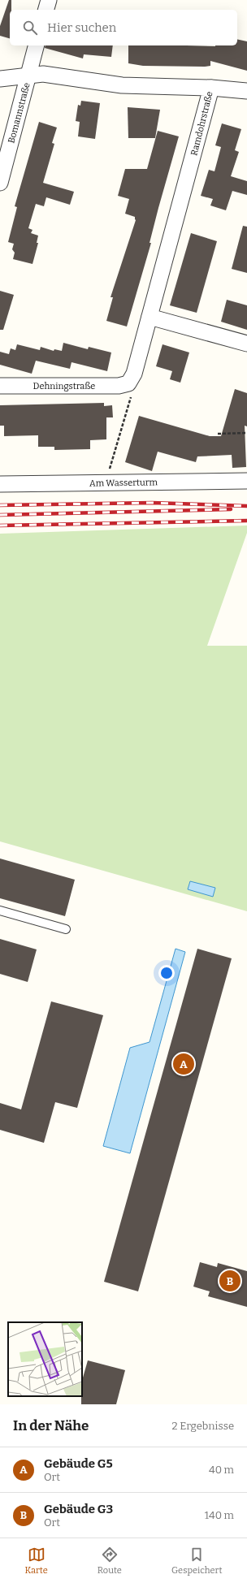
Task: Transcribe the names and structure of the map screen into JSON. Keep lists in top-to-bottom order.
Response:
{
  "streets": {
    "street": [
      "Bomannstraße",
      "Ramdohrstraße",
      "Dehningstraße",
      "Am Wasserturm"
    ]
  },
  "crossings": [
    ["Bomannstraße", "Ramdohrstraße"],
    ["Ramdohrstraße", "Dehningstraße"]
  ],
  "page": {
    "search": "Hier suchen",
    "pins": ["A", "B"],
    "heading": ["In der Nähe", "2 Ergebnisse"],
    "list": [
      {
        "mark": "A",
        "name": "Gebäude G5",
        "note": "Ort",
        "value": "40 m"
      },
      {
        "mark": "B",
        "name": "Gebäude G3",
        "note": "Ort",
        "value": "140 m"
      }
    ],
    "nav": ["Karte", "Route", "Gespeichert"]
  }
}
